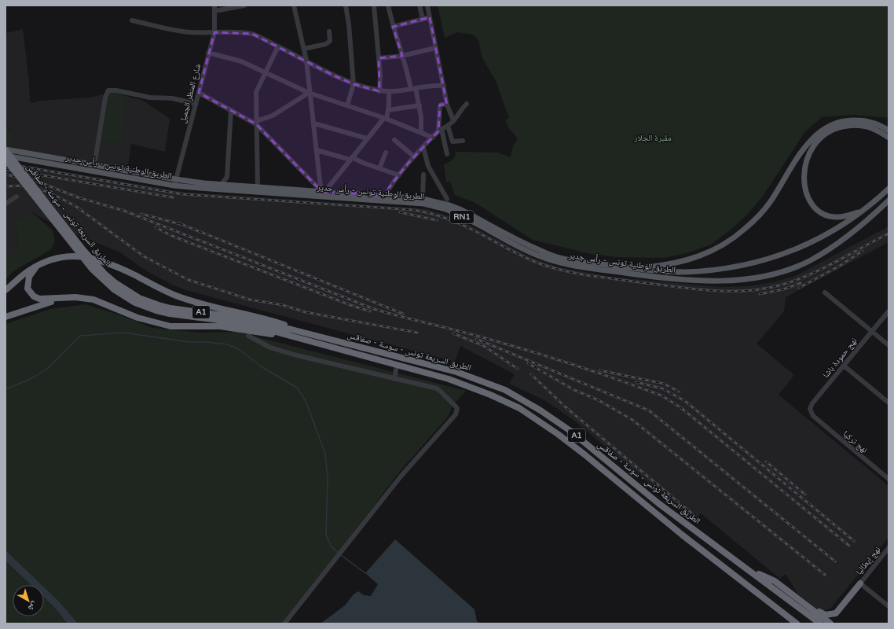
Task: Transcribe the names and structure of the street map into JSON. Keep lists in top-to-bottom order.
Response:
{
  "streets": {
    "highway": ["الطريق السريعة تونس - سوسة - صفاقس", "A1"],
    "main road": ["الطريق الوطنية تونس - رأس جدير", "RN1"],
    "street": [
      "شارع المنظر الجميل",
      "نهج حمودة باشا",
      "نهج تركيا",
      "نهج إيطاليا"
    ]
  },
  "crossings": [
    ["شارع المنظر الجميل", "الطريق الوطنية تونس - رأس جدير"],
    ["الطريق الوطنية تونس - رأس جدير", "الطريق السريعة تونس - سوسة - صفاقس"],
    ["نهج حمودة باشا", "نهج تركيا"]
  ],
  "parks": ["مقبرة الجلاز"],
  "north": "bottom right"
}
